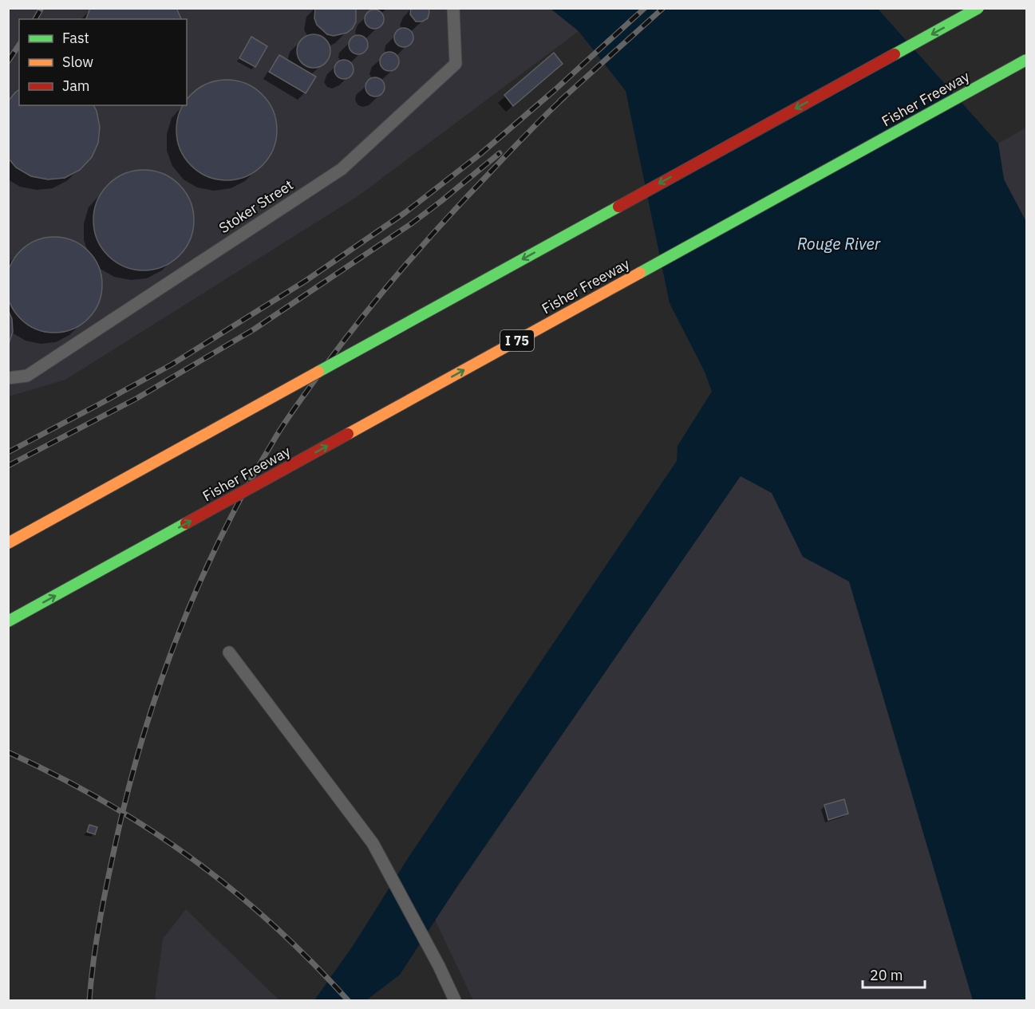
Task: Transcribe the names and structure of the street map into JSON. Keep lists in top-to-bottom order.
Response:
{
  "streets": {
    "highway": ["Fisher Freeway", "I 75"],
    "lane": ["Stoker Street"]
  },
  "water": ["Rouge River"],
  "legend": ["Fast", "Slow", "Jam"],
  "scale_bar": "20 m"
}
